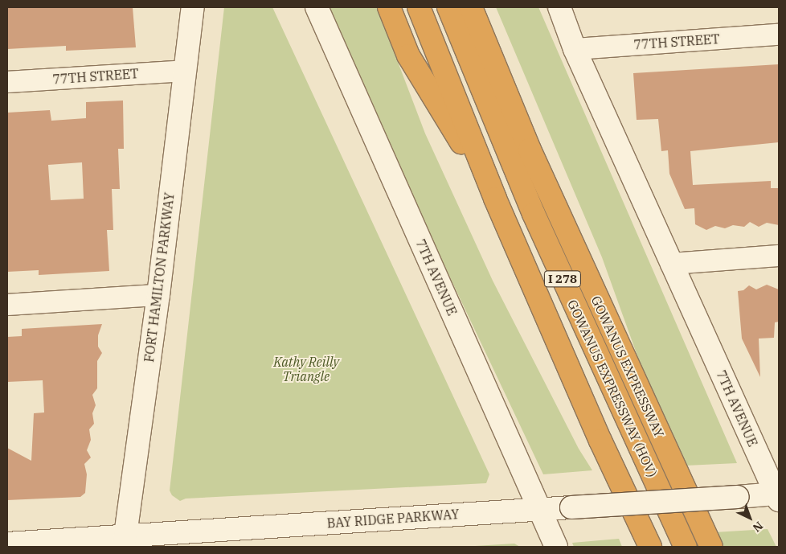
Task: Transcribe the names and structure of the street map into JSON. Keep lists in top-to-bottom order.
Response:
{
  "streets": {
    "highway": ["I 278", "GOWANUS EXPRESSWAY", "GOWANUS EXPRESSWAY (HOV)"],
    "main road": ["FORT HAMILTON PARKWAY", "7TH AVENUE", "BAY RIDGE PARKWAY"],
    "street": ["77TH STREET"]
  },
  "crossings": [
    ["77TH STREET", "FORT HAMILTON PARKWAY"],
    ["77TH STREET", "7TH AVENUE"],
    ["FORT HAMILTON PARKWAY", "BAY RIDGE PARKWAY"],
    ["7TH AVENUE", "BAY RIDGE PARKWAY"]
  ],
  "parks": ["Kathy Reilly Triangle"],
  "north": "bottom right"
}
